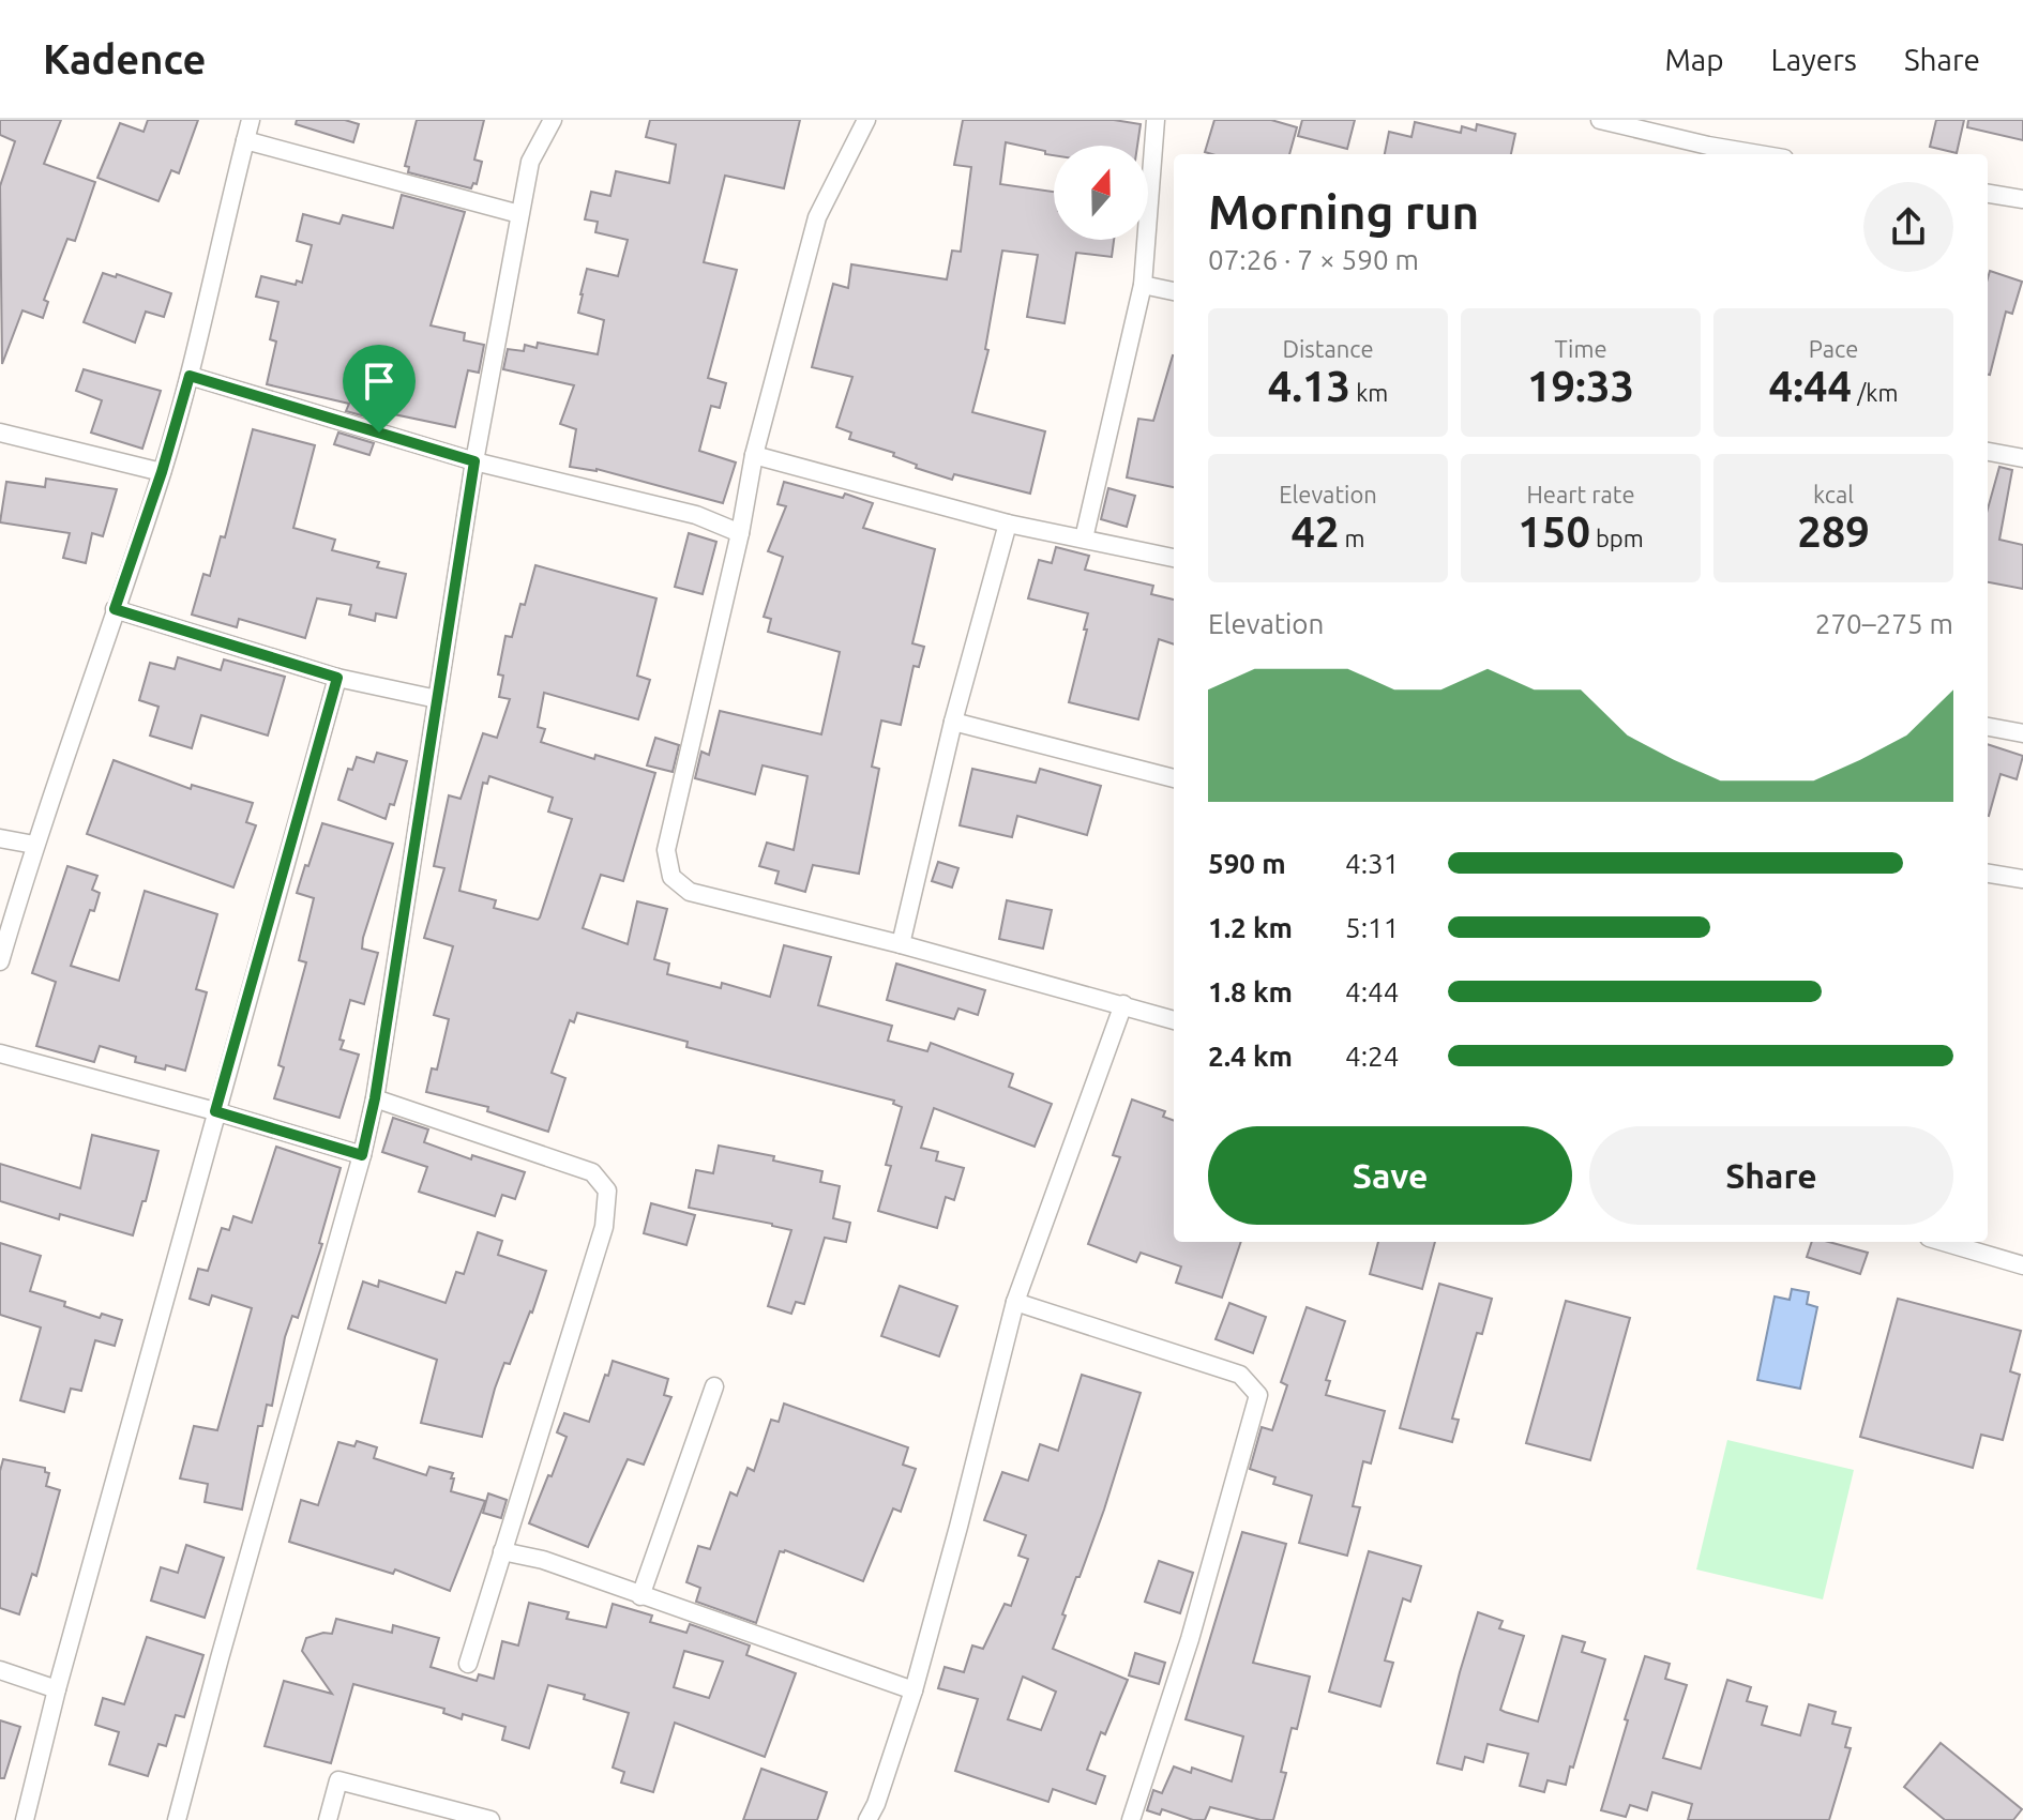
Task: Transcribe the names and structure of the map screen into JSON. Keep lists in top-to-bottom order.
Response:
{
  "north": "top",
  "page": {
    "header": "Kadence",
    "nav": ["Map", "Layers", "Share"],
    "heading": ["Morning run", "07:26 · 7 × 590 m"],
    "stats": [
      ["Distance", "4.13 km"],
      ["Time", "19:33"],
      ["Pace", "4:44 /km"],
      ["Elevation", "42 m"],
      ["Heart rate", "150 bpm"],
      ["kcal", "289"]
    ],
    "chart": ["Elevation", "270–275 m"],
    "list": [
      {
        "name": "590 m",
        "note": "4:31"
      },
      {
        "name": "1.2 km",
        "note": "5:11"
      },
      {
        "name": "1.8 km",
        "note": "4:44"
      },
      {
        "name": "2.4 km",
        "note": "4:24"
      }
    ],
    "buttons": ["Save", "Share"]
  }
}
